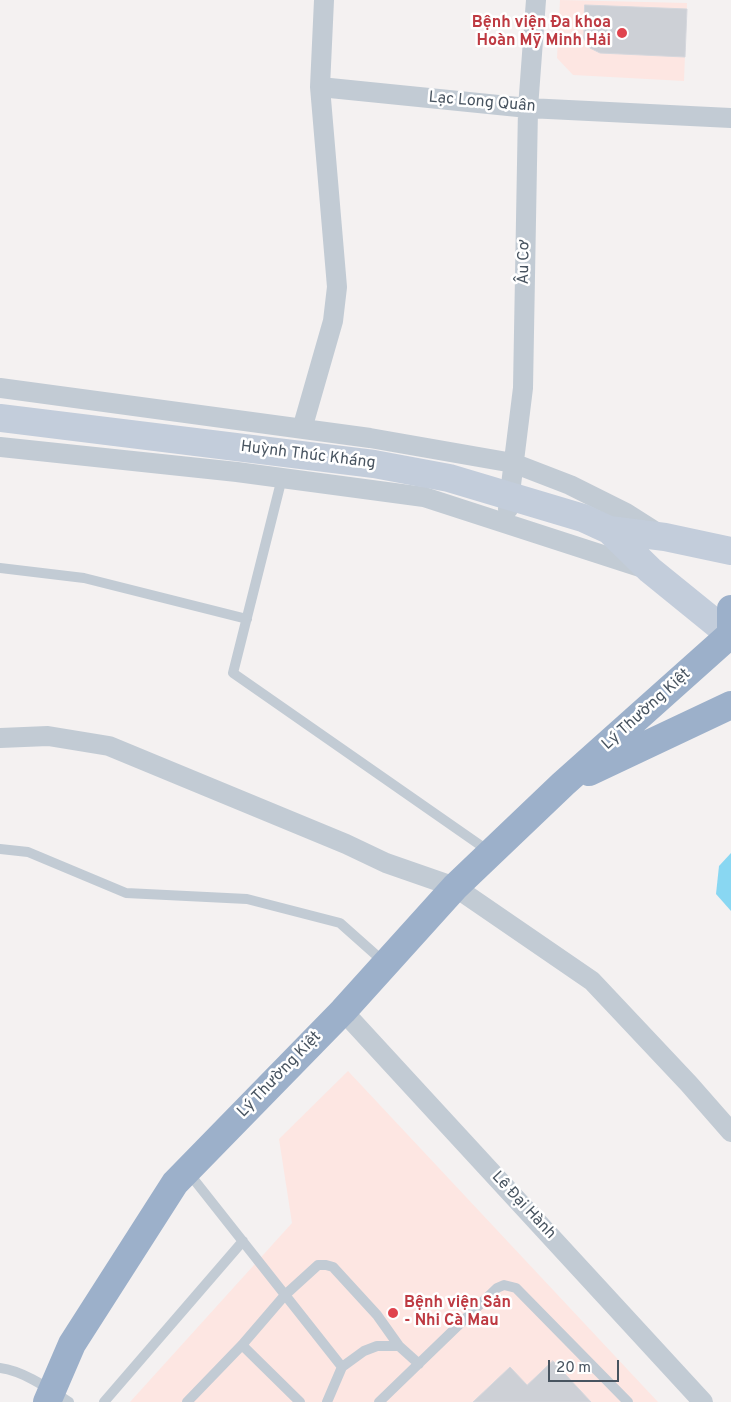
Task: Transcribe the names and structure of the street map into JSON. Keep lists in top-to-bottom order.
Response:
{
  "streets": {
    "highway": ["Lý Thường Kiệt"],
    "main road": ["Huỳnh Thúc Kháng"],
    "street": ["Lạc Long Quân", "Âu Cơ", "Lê Đại Hành"]
  },
  "crossings": [
    ["Lạc Long Quân", "Âu Cơ"],
    ["Huỳnh Thúc Kháng", "Lý Thường Kiệt"],
    ["Lý Thường Kiệt", "Lê Đại Hành"]
  ],
  "places": ["Bệnh viện Đa khoa Hoàn Mỹ Minh Hải", "Bệnh viện Sản - Nhi Cà Mau"],
  "scale_bar": "20 m"
}
